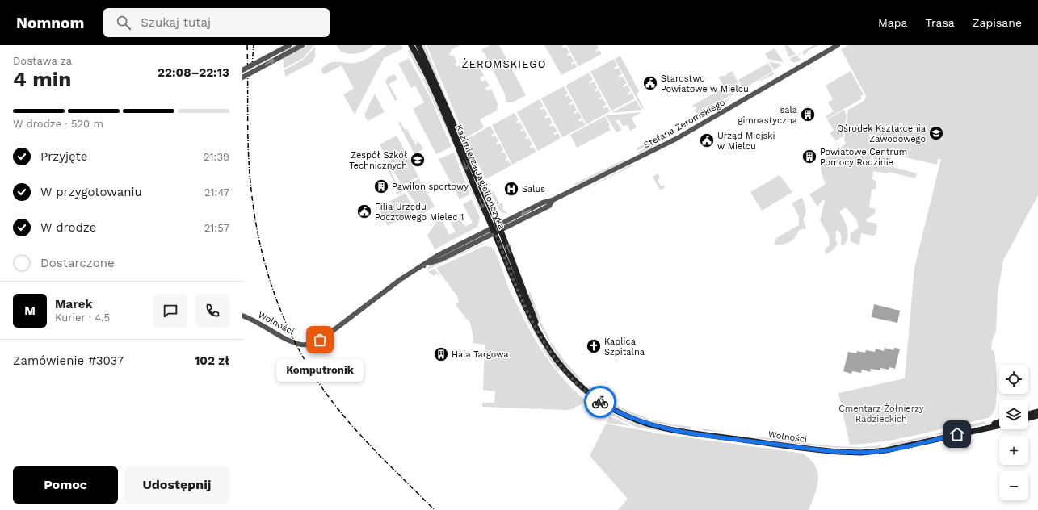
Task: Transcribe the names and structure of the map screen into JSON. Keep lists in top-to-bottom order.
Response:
{
  "streets": {
    "main road": ["Kazimierza Jagiellończyka", "Wolności"],
    "street": ["Stefana Żeromskiego"]
  },
  "crossings": [
    ["Stefana Żeromskiego", "Kazimierza Jagiellończyka"],
    ["Stefana Żeromskiego", "Wolności"],
    ["Kazimierza Jagiellończyka", "Wolności"]
  ],
  "districts": ["ŻEROMSKIEGO"],
  "parks": ["Cmentarz Żołnierzy Radzieckich"],
  "places": {
    "public building": ["Starostwo Powiatowe w Mielcu", "Urząd Miejski w Mielcu", "Filia Urzędu Pocztowego Mielec 1"],
    "building": [
      "sala gimnastyczna",
      "Powiatowe Centrum Pomocy Rodzinie",
      "Pawilon sportowy",
      "Hala Targowa"
    ],
    "school or university": ["Ośrodek Kształcenia Zawodowego", "Zespół Szkół Technicznych"],
    "hospital": ["Salus"],
    "other": ["Komputronik"],
    "church": ["Kaplica Szpitalna"]
  },
  "page": {
    "header": "Nomnom",
    "search": "Szukaj tutaj",
    "nav": ["Mapa", "Trasa", "Zapisane"],
    "heading": ["4 min", "Dostawa za", "22:08–22:13"],
    "panel": [
      "Marek",
      "Kurier · 4.5",
      "Zamówienie #3037",
      "102 zł"
    ],
    "bar": "W drodze · 520 m",
    "list": [
      ["Przyjęte", "21:39"],
      ["W przygotowaniu", "21:47"],
      ["W drodze", "21:57"],
      "Dostarczone"
    ],
    "round": "M",
    "bubble": "Komputronik",
    "map_buttons": ["+", "−"],
    "buttons": ["Pomoc", "Udostępnij"]
  }
}
